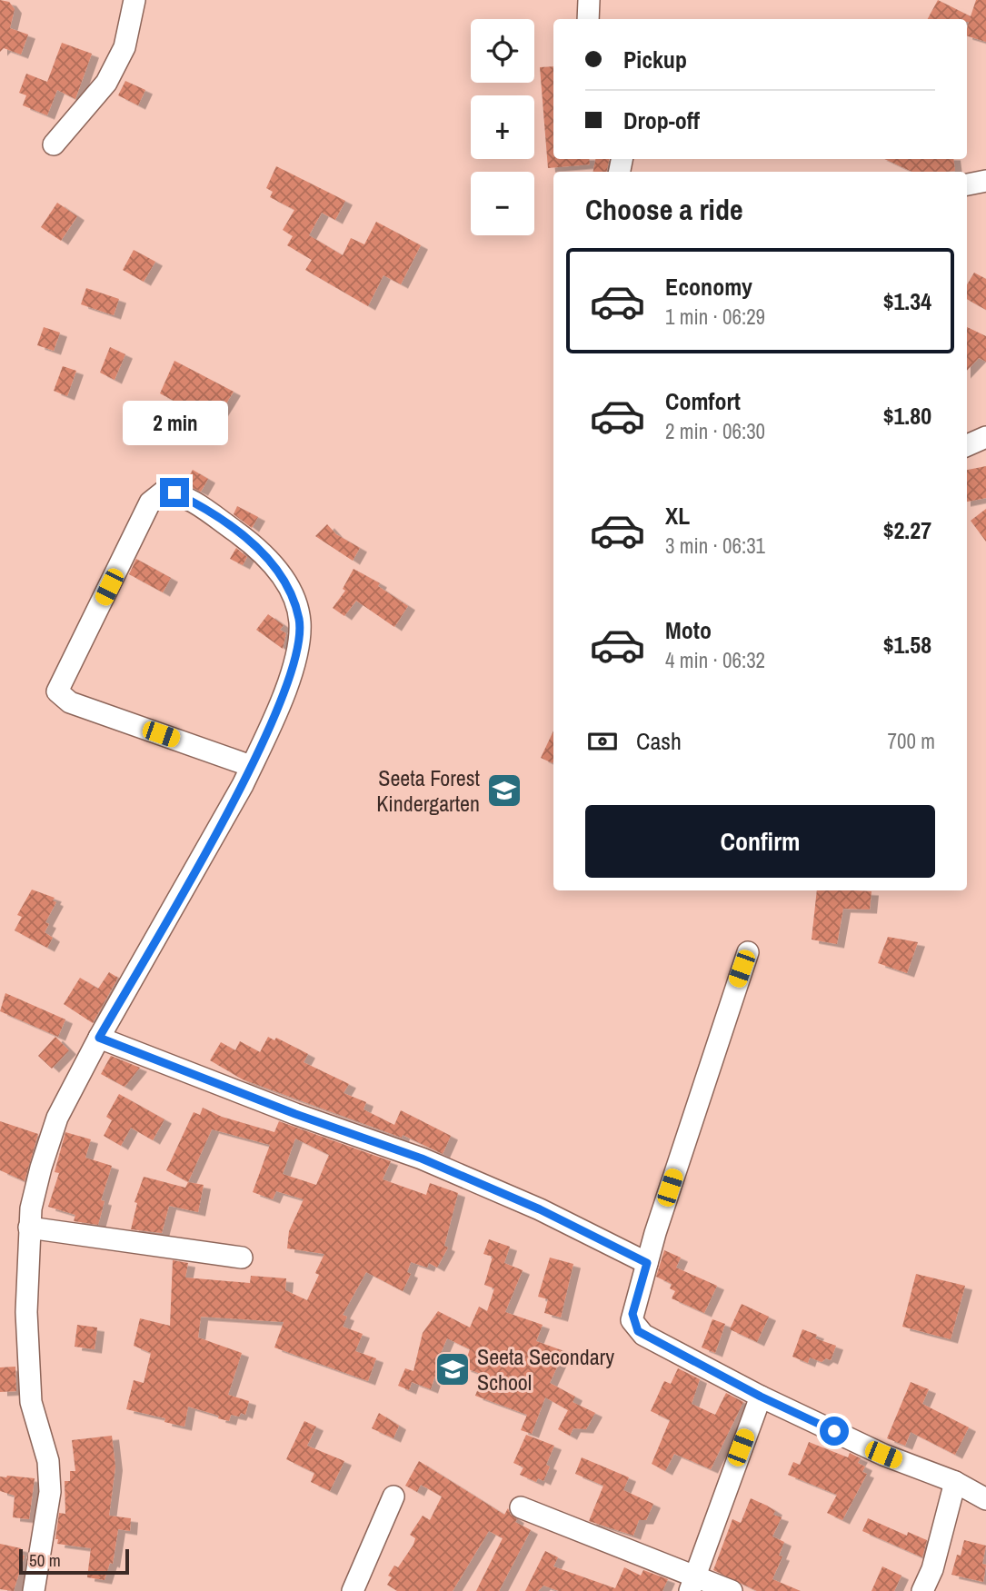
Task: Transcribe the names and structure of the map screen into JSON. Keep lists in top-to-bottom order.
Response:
{
  "places": {
    "school or university": ["Seeta Forest Kindergarten", "Seeta Secondary School"]
  },
  "scale_bar": "50 m",
  "page": {
    "map_buttons": ["+", "−"],
    "banner": ["Pickup", "Drop-off"],
    "heading": "Choose a ride",
    "list": [
      {
        "name": "Economy",
        "note": "1 min · 06:29",
        "value": "$1.34"
      },
      {
        "name": "Comfort",
        "note": "2 min · 06:30",
        "value": "$1.80"
      },
      {
        "name": "XL",
        "note": "3 min · 06:31",
        "value": "$2.27"
      },
      {
        "name": "Moto",
        "note": "4 min · 06:32",
        "value": "$1.58"
      }
    ],
    "bubble": "2 min",
    "pay": ["Cash", "700 m"],
    "buttons": "Confirm",
    "scale": "50 m"
  }
}
